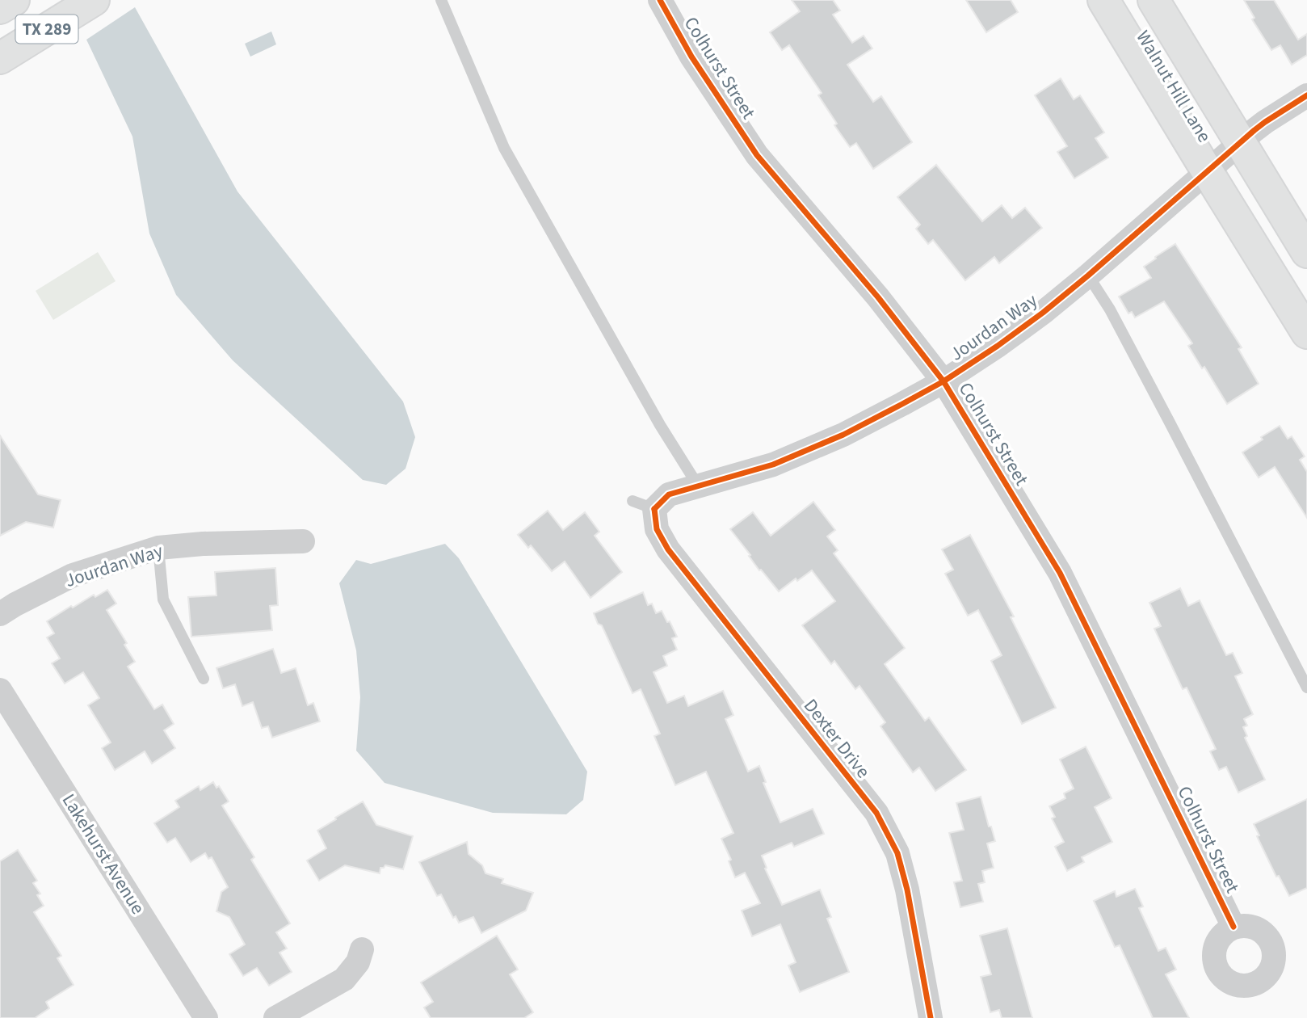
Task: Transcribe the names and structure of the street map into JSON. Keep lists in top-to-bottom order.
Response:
{
  "streets": {
    "main road": ["TX 289", "Walnut Hill Lane"],
    "street": [
      "Colhurst Street",
      "Jourdan Way",
      "Dexter Drive",
      "Lakehurst Avenue"
    ]
  },
  "crossings": [
    ["Colhurst Street", "Jourdan Way"],
    ["Walnut Hill Lane", "Jourdan Way"],
    ["Jourdan Way", "Dexter Drive"]
  ]
}
